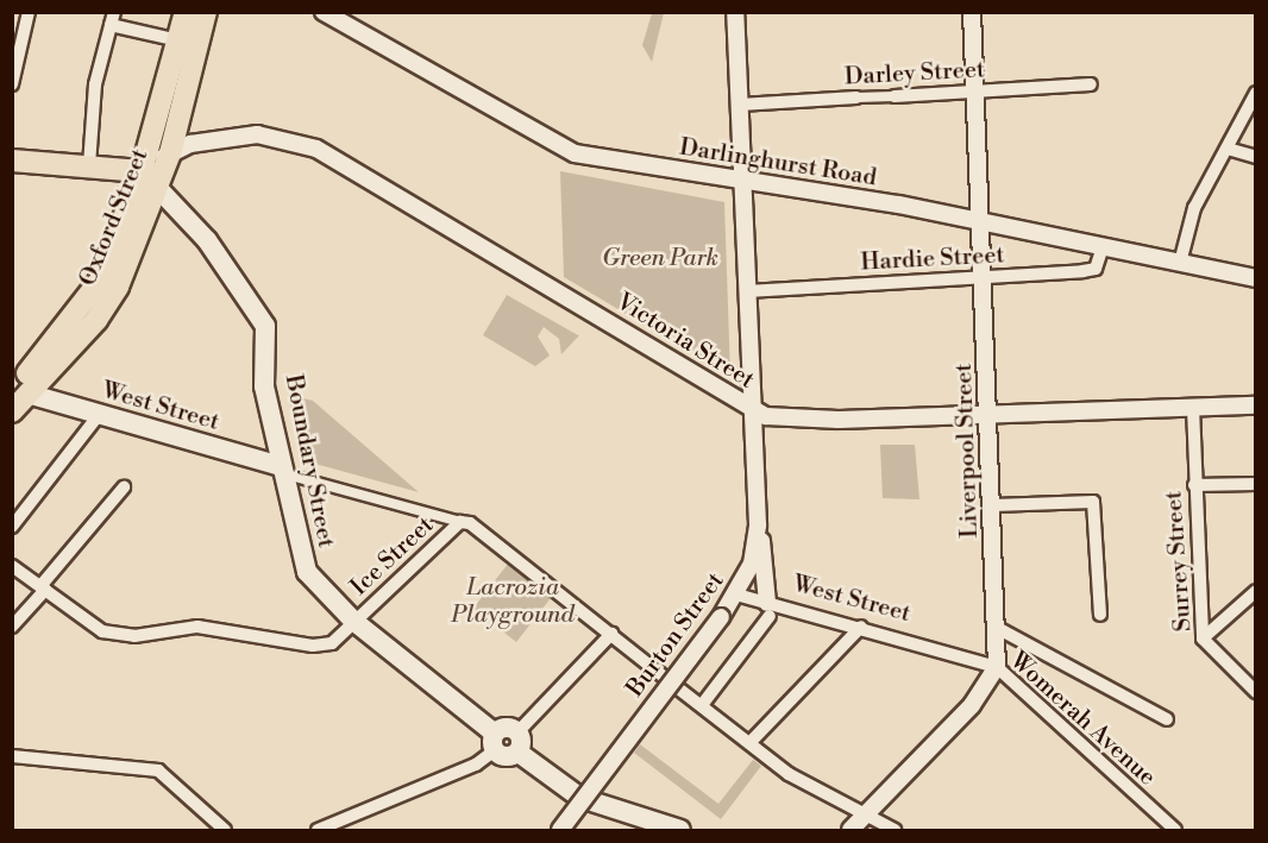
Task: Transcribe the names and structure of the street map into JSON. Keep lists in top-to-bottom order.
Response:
{
  "streets": {
    "main road": ["Oxford Street", "West Street", "Boundary Street"],
    "street": [
      "Darley Street",
      "Darlinghurst Road",
      "Hardie Street",
      "Victoria Street",
      "Liverpool Street",
      "Ice Street",
      "Surrey Street",
      "Burton Street",
      "Womerah Avenue"
    ]
  },
  "crossings": [
    ["Darley Street", "Liverpool Street"],
    ["Darley Street", "Burton Street"],
    ["Darlinghurst Road", "Hardie Street"],
    ["Darlinghurst Road", "Liverpool Street"],
    ["Darlinghurst Road", "Burton Street"],
    ["Oxford Street", "Victoria Street"],
    ["Oxford Street", "West Street"],
    ["Oxford Street", "Boundary Street"],
    ["Hardie Street", "Liverpool Street"],
    ["Hardie Street", "Burton Street"],
    ["Victoria Street", "Liverpool Street"],
    ["Victoria Street", "Surrey Street"],
    ["Victoria Street", "Burton Street"],
    ["West Street", "Boundary Street"],
    ["West Street", "Burton Street"],
    ["West Street", "Womerah Avenue"],
    ["Liverpool Street", "Womerah Avenue"],
    ["Boundary Street", "Ice Street"]
  ],
  "parks": ["Green Park", "Lacrozia Playground"]
}
